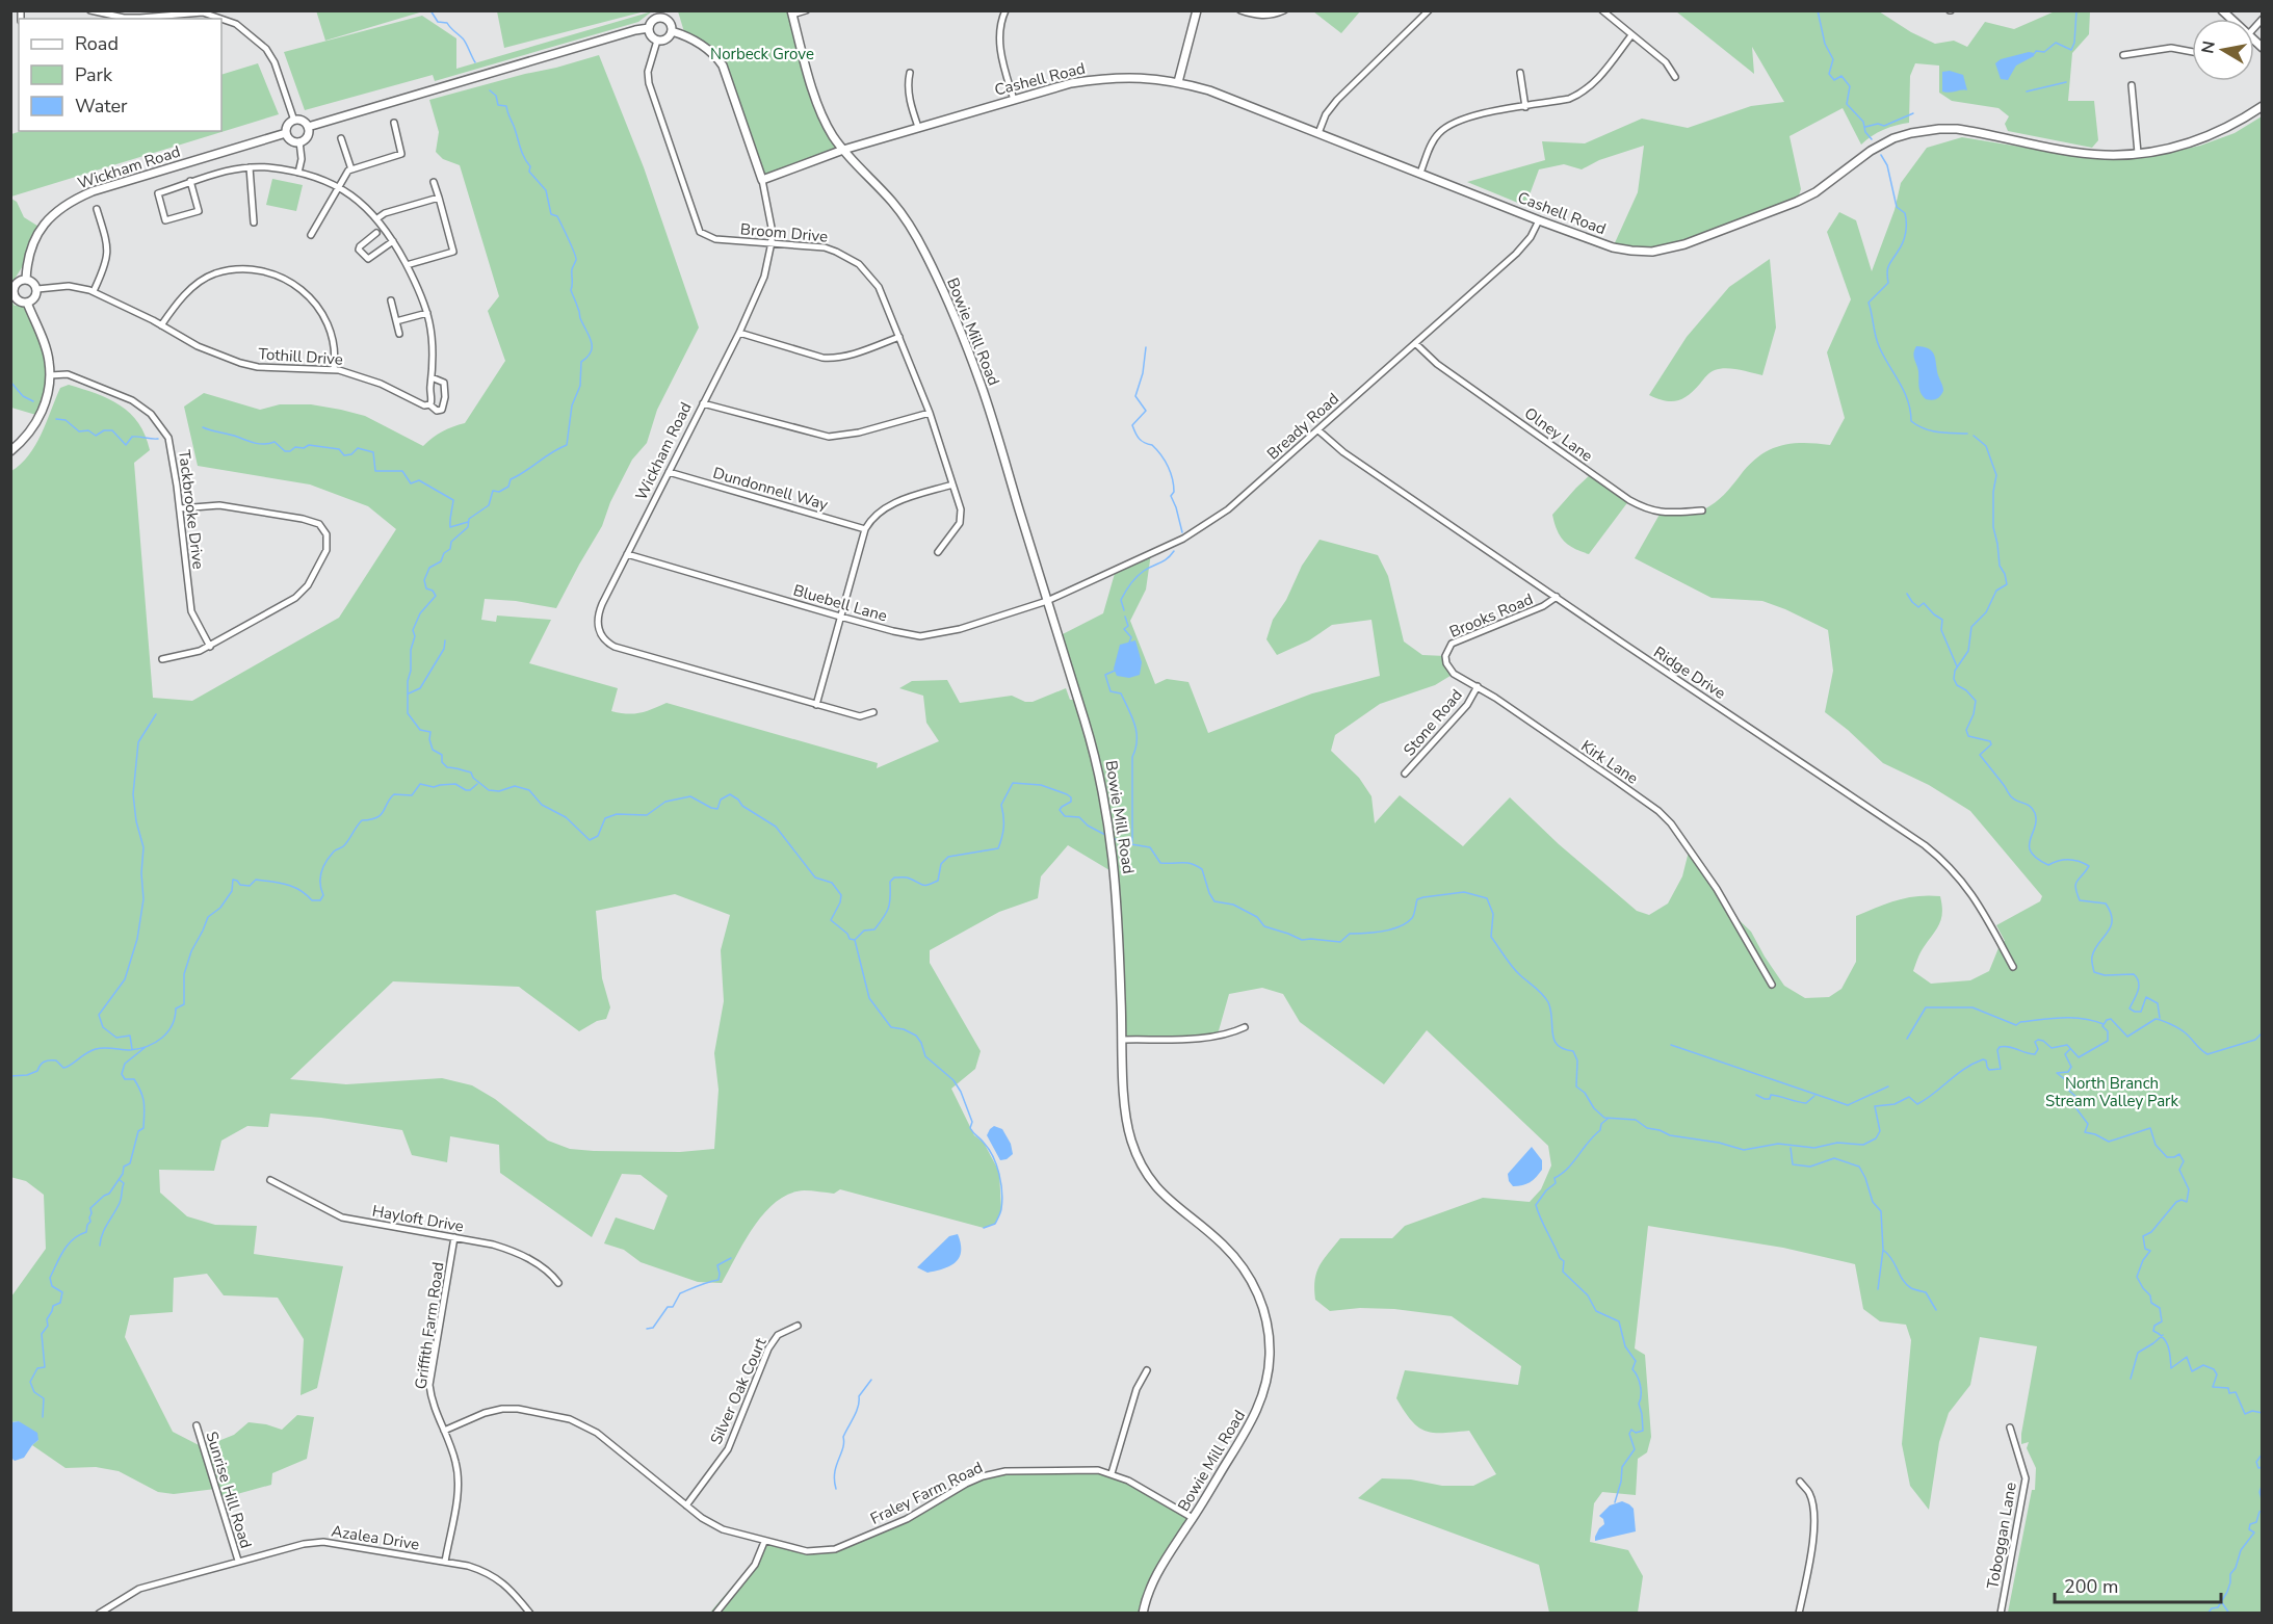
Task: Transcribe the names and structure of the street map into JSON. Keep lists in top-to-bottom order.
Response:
{
  "streets": {
    "street": [
      "Cashell Road",
      "Wickham Road",
      "Broom Drive",
      "Bowie Mill Road",
      "Tothill Drive",
      "Bready Road",
      "Olney Lane",
      "Dundonnell Way",
      "Tackbrooke Drive",
      "Bluebell Lane",
      "Brooks Road",
      "Ridge Drive",
      "Stone Road",
      "Kirk Lane",
      "Hayloft Drive",
      "Griffith Farm Road",
      "Silver Oak Court",
      "Sunrise Hill Road",
      "Fraley Farm Road",
      "Toboggan Lane",
      "Azalea Drive"
    ]
  },
  "crossings": [
    ["Cashell Road", "Wickham Road"],
    ["Cashell Road", "Bowie Mill Road"],
    ["Cashell Road", "Bready Road"],
    ["Wickham Road", "Broom Drive"],
    ["Wickham Road", "Tothill Drive"],
    ["Wickham Road", "Dundonnell Way"],
    ["Wickham Road", "Bluebell Lane"],
    ["Bowie Mill Road", "Bready Road"],
    ["Bowie Mill Road", "Bluebell Lane"],
    ["Bowie Mill Road", "Fraley Farm Road"],
    ["Bready Road", "Olney Lane"],
    ["Bready Road", "Bluebell Lane"],
    ["Bready Road", "Ridge Drive"],
    ["Brooks Road", "Ridge Drive"],
    ["Brooks Road", "Kirk Lane"],
    ["Stone Road", "Kirk Lane"],
    ["Hayloft Drive", "Griffith Farm Road"],
    ["Griffith Farm Road", "Fraley Farm Road"],
    ["Griffith Farm Road", "Azalea Drive"],
    ["Silver Oak Court", "Fraley Farm Road"],
    ["Sunrise Hill Road", "Azalea Drive"]
  ],
  "parks": ["Norbeck Grove", "North Branch Stream Valley Park"],
  "legend": ["Road", "Park", "Water"],
  "scale_bar": "200 m",
  "north": "left"
}
